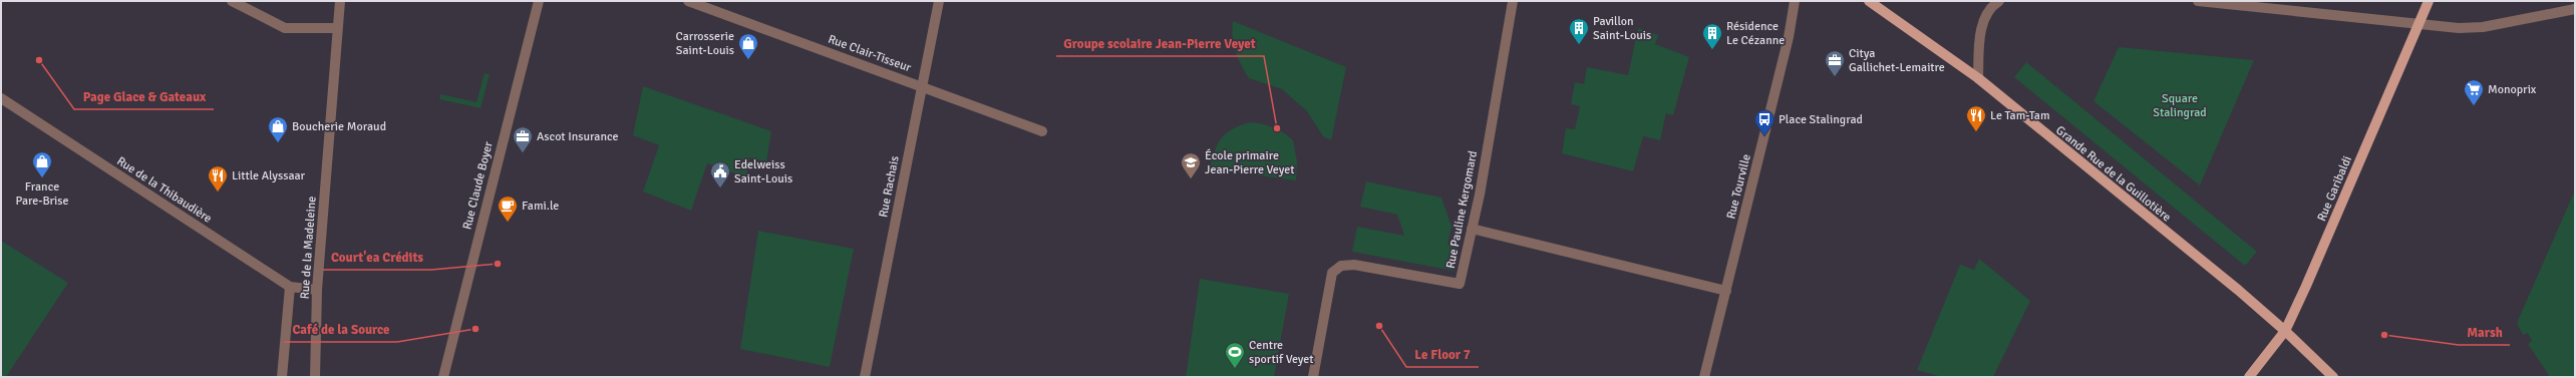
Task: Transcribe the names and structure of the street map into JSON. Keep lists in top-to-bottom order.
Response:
{
  "streets": {
    "main road": ["Grande Rue de la Guillotière", "Rue Garibaldi"],
    "street": [
      "Rue Clair-Tisseur",
      "Rue Claude Boyer",
      "Rue Rachais",
      "Rue Tourville",
      "Rue de la Thibaudière",
      "Rue Pauline Kergomard",
      "Rue de la Madeleine"
    ]
  },
  "crossings": [
    ["Rue Clair-Tisseur", "Rue Rachais"],
    ["Grande Rue de la Guillotière", "Rue Garibaldi"],
    ["Rue de la Thibaudière", "Rue de la Madeleine"]
  ],
  "parks": ["Square Stalingrad"],
  "places": {
    "building": ["Pavillon Saint-Louis", "Résidence Le Cézanne"],
    "other": [
      "Page Glace & Gateaux",
      "Groupe scolaire Jean-Pierre Veyet",
      "Court'ea Crédits",
      "Le Floor 7",
      "Café de la Source",
      "Marsh"
    ],
    "shop": ["Carrosserie Saint-Louis", "Boucherie Moraud", "France Pare-Brise"],
    "office": ["Citya Gallichet-Lemaitre", "Ascot Insurance"],
    "supermarket": ["Monoprix"],
    "restaurant": ["Le Tam-Tam", "Little Alyssaar"],
    "bus stop": ["Place Stalingrad"],
    "school or university": ["École primaire Jean-Pierre Veyet"],
    "public building": ["Edelweiss Saint-Louis"],
    "cafe": ["Fami.le"],
    "sports": ["Centre sportif Veyet"]
  }
}
